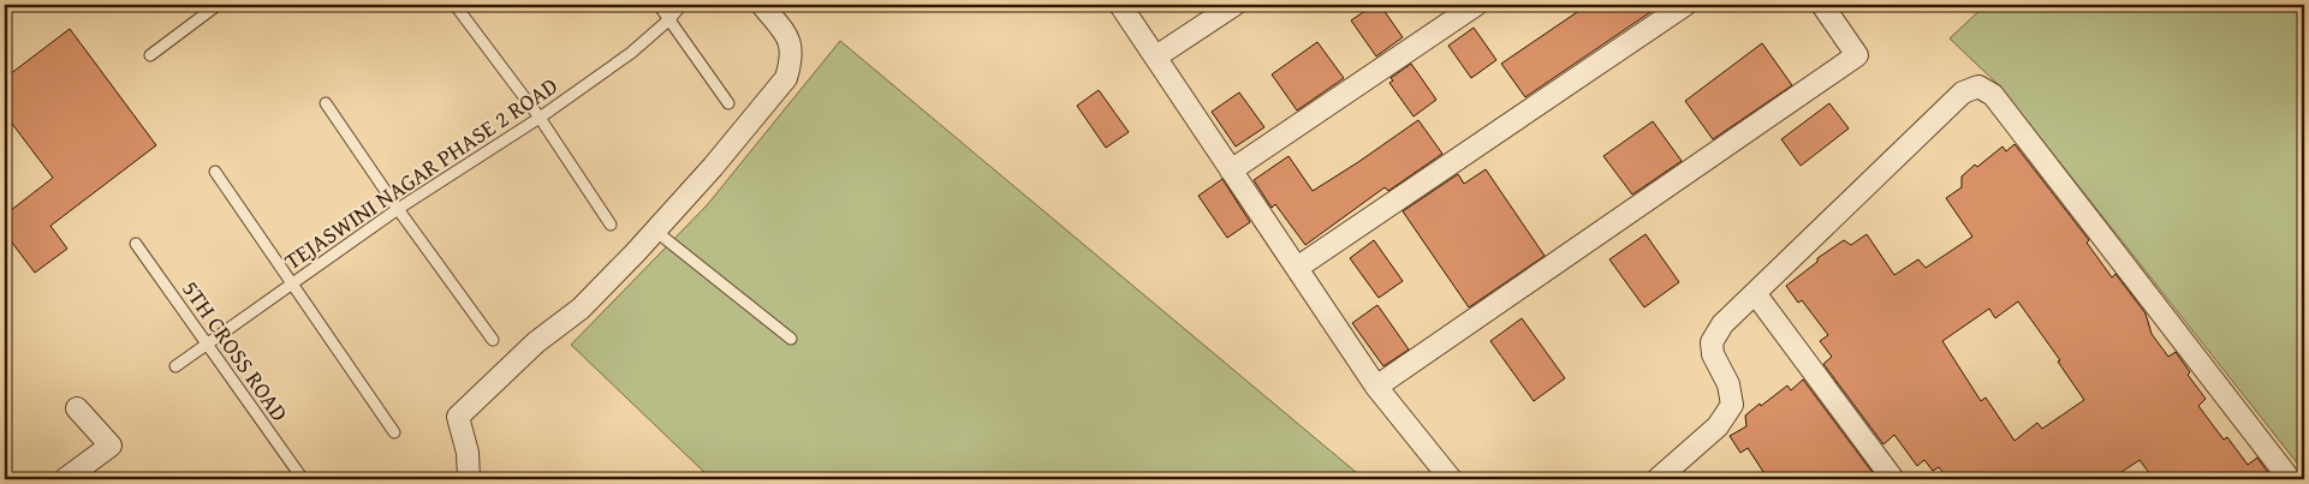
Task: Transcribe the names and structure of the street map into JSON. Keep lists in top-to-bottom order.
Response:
{
  "streets": {
    "lane": ["TEJASWINI NAGAR PHASE 2 ROAD", "5TH CROSS ROAD"]
  },
  "crossings": [
    ["TEJASWINI NAGAR PHASE 2 ROAD", "5TH CROSS ROAD"]
  ]
}
